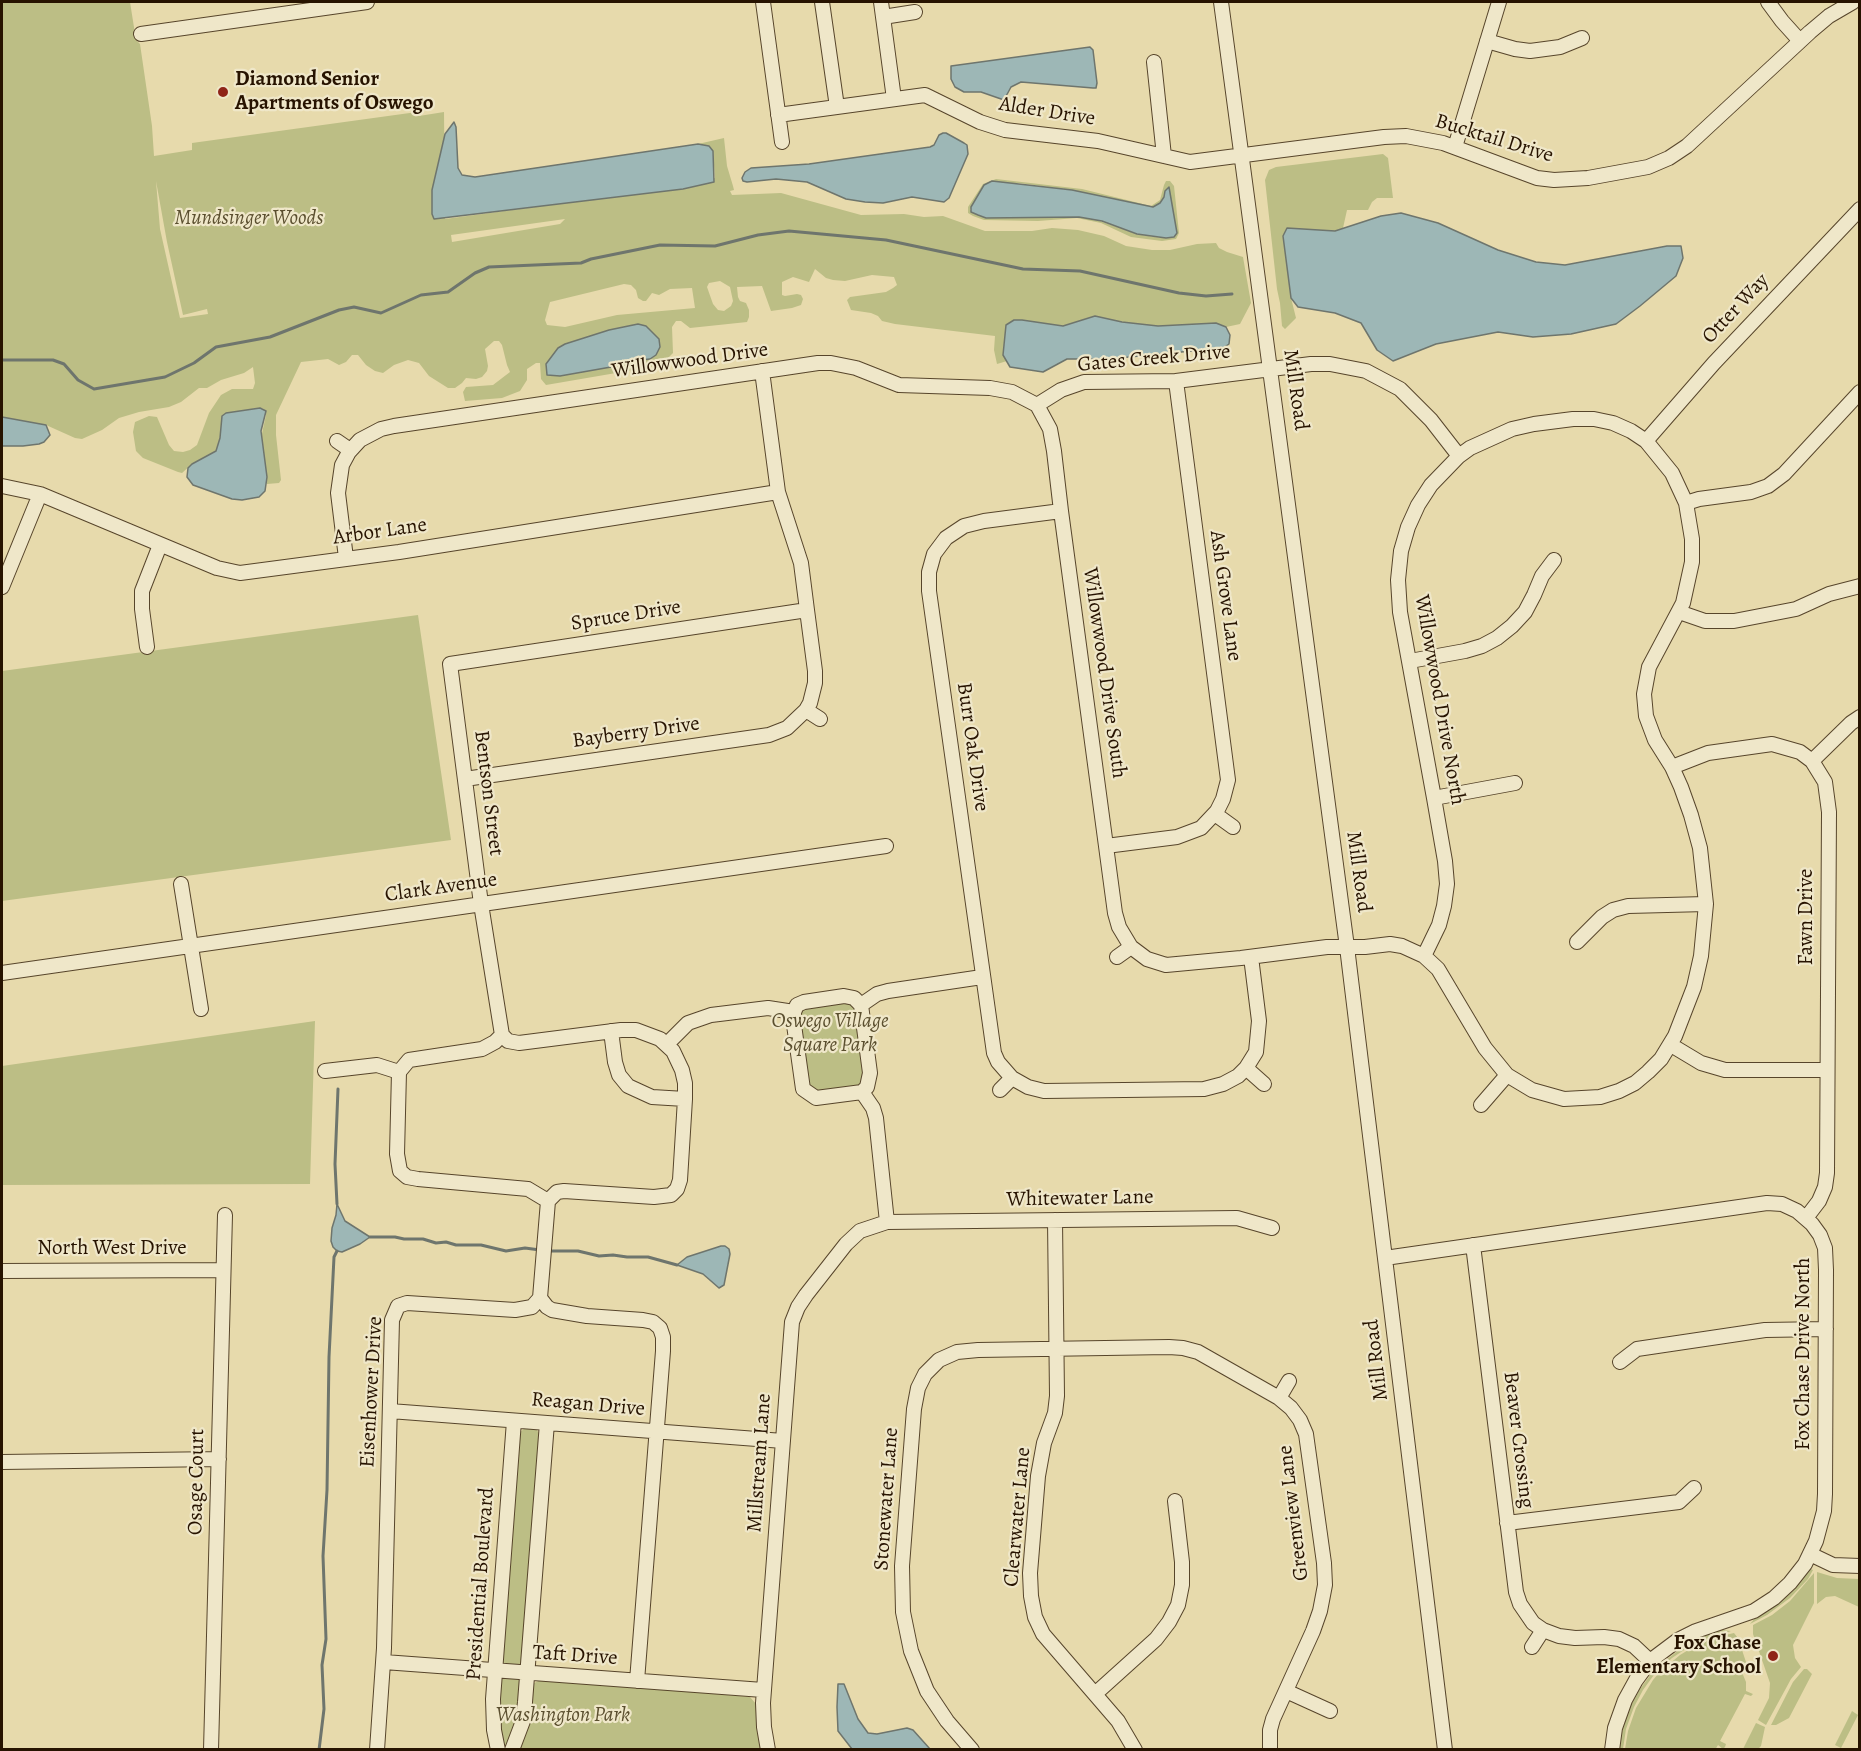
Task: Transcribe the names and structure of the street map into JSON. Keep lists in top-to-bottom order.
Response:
{
  "streets": {
    "street": [
      "Alder Drive",
      "Bucktail Drive",
      "Otter Way",
      "Gates Creek Drive",
      "Willowwood Drive",
      "Mill Road",
      "Arbor Lane",
      "Ash Grove Lane",
      "Spruce Drive",
      "Willowwood Drive South",
      "Willowwood Drive North",
      "Bayberry Drive",
      "Burr Oak Drive",
      "Bentson Street",
      "Clark Avenue",
      "Fawn Drive",
      "Whitewater Lane",
      "North West Drive",
      "Fox Chase Drive North",
      "Eisenhower Drive",
      "Reagan Drive",
      "Beaver Crossing",
      "Millstream Lane",
      "Osage Court",
      "Stonewater Lane",
      "Greenview Lane",
      "Clearwater Lane",
      "Presidential Boulevard",
      "Taft Drive"
    ]
  },
  "crossings": [
    ["Alder Drive", "Bucktail Drive"],
    ["Alder Drive", "Mill Road"],
    ["Bucktail Drive", "Mill Road"],
    ["Otter Way", "Willowwood Drive North"],
    ["Gates Creek Drive", "Willowwood Drive"],
    ["Gates Creek Drive", "Mill Road"],
    ["Gates Creek Drive", "Ash Grove Lane"],
    ["Gates Creek Drive", "Willowwood Drive South"],
    ["Gates Creek Drive", "Willowwood Drive North"],
    ["Willowwood Drive", "Willowwood Drive South"],
    ["Mill Road", "Willowwood Drive South"],
    ["Mill Road", "Willowwood Drive North"],
    ["Mill Road", "Fox Chase Drive North"],
    ["Spruce Drive", "Bentson Street"],
    ["Willowwood Drive South", "Willowwood Drive North"],
    ["Willowwood Drive South", "Burr Oak Drive"],
    ["Bayberry Drive", "Bentson Street"],
    ["Bentson Street", "Clark Avenue"],
    ["Fawn Drive", "Fox Chase Drive North"],
    ["Whitewater Lane", "Millstream Lane"],
    ["Whitewater Lane", "Clearwater Lane"],
    ["North West Drive", "Osage Court"],
    ["Fox Chase Drive North", "Beaver Crossing"],
    ["Eisenhower Drive", "Reagan Drive"],
    ["Eisenhower Drive", "Taft Drive"],
    ["Reagan Drive", "Millstream Lane"],
    ["Reagan Drive", "Presidential Boulevard"],
    ["Millstream Lane", "Taft Drive"],
    ["Stonewater Lane", "Greenview Lane"],
    ["Stonewater Lane", "Clearwater Lane"],
    ["Greenview Lane", "Clearwater Lane"],
    ["Presidential Boulevard", "Taft Drive"]
  ],
  "parks": ["Mundsinger Woods", "Oswego Village Square Park", "Washington Park"],
  "places": ["Diamond Senior Apartments of Oswego", "Fox Chase Elementary School"]
}
